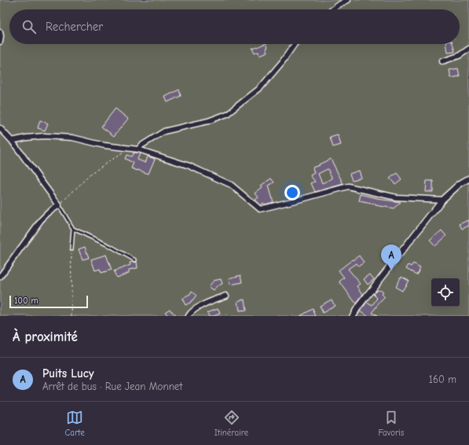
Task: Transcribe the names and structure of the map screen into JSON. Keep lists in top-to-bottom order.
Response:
{
  "scale_bar": "100 m",
  "page": {
    "search": "Rechercher",
    "pins": "A",
    "scale": "100 m",
    "heading": "À proximité",
    "list": [
      {
        "mark": "A",
        "name": "Puits Lucy",
        "note": "Arrêt de bus · Rue Jean Monnet",
        "value": "160 m"
      }
    ],
    "nav": ["Carte", "Itinéraire", "Favoris"]
  }
}
